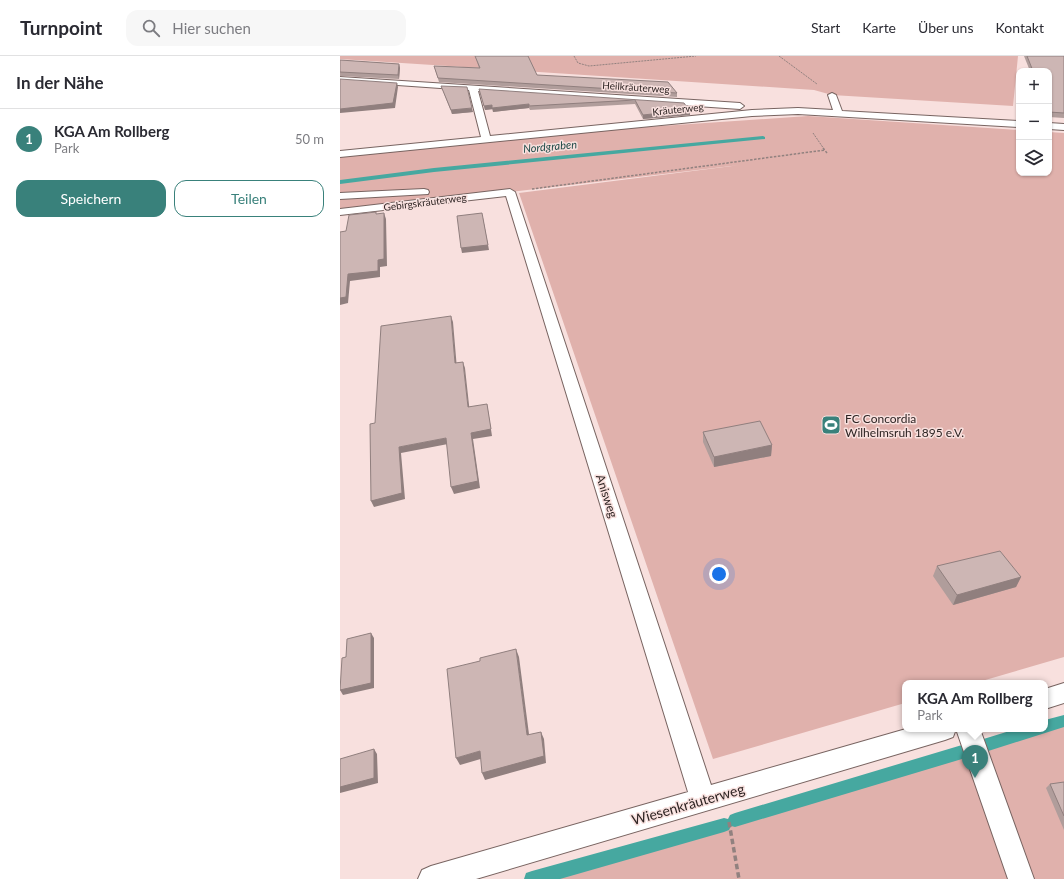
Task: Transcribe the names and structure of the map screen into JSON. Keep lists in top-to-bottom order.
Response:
{
  "streets": {
    "lane": [
      "Heilkräuterweg",
      "Kräuterweg",
      "Gebirgskräuterweg",
      "Anisweg",
      "Wiesenkräuterweg"
    ]
  },
  "crossings": [
    ["Heilkräuterweg", "Kräuterweg"],
    ["Gebirgskräuterweg", "Anisweg"],
    ["Anisweg", "Wiesenkräuterweg"]
  ],
  "water": ["Nordgraben"],
  "places": {
    "sports": ["FC Concordia Wilhelmsruh 1895 e.V."]
  },
  "page": {
    "header": "Turnpoint",
    "search": "Hier suchen",
    "nav": [
      "Start",
      "Karte",
      "Über uns",
      "Kontakt"
    ],
    "heading": "In der Nähe",
    "map_buttons": ["+", "−"],
    "list": [
      {
        "mark": "1",
        "name": "KGA Am Rollberg",
        "note": "Park",
        "value": "50 m"
      }
    ],
    "buttons": ["Speichern", "Teilen"],
    "popup": ["KGA Am Rollberg", "Park"],
    "pins": "1"
  }
}
